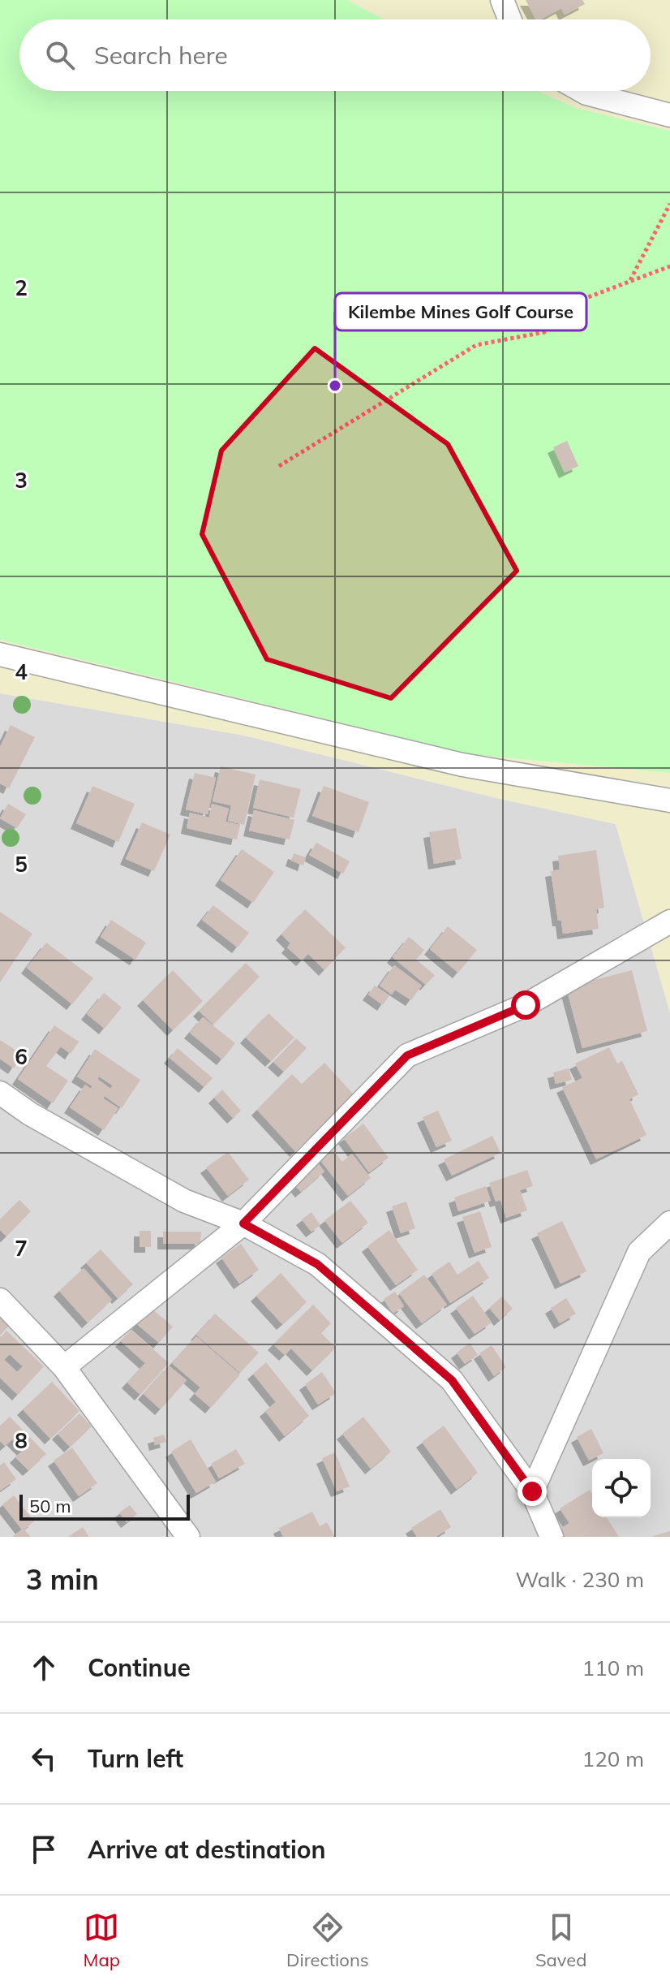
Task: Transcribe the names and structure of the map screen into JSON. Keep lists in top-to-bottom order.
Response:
{
  "places": ["Kilembe Mines Golf Course"],
  "scale_bar": "50 m",
  "page": {
    "search": "Search here",
    "scale": "50 m",
    "heading": ["3 min", "Walk · 230 m"],
    "list": [
      ["Continue", "110 m"],
      ["Turn left", "120 m"],
      "Arrive at destination"
    ],
    "nav": ["Map", "Directions", "Saved"]
  },
  "grid": {
    "rows": [
      "2",
      "3",
      "4",
      "5",
      "6",
      "7",
      "8"
    ]
  }
}
